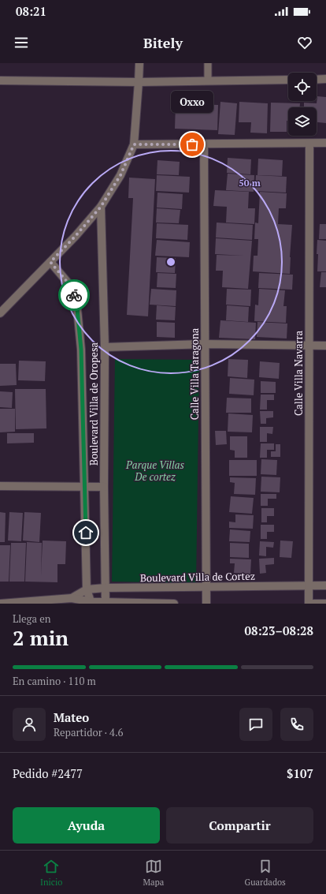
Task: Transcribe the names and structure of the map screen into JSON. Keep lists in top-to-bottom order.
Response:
{
  "streets": {
    "street": [
      "Calle Villa Navarra",
      "Calle Villa Taragona",
      "Boulevard Villa de Oropesa",
      "Boulevard Villa de Cortez"
    ]
  },
  "crossings": [
    ["Calle Villa Navarra", "Boulevard Villa de Cortez"],
    ["Calle Villa Taragona", "Boulevard Villa de Cortez"],
    ["Boulevard Villa de Oropesa", "Boulevard Villa de Cortez"]
  ],
  "parks": ["Parque Villas De cortez"],
  "places": ["Oxxo"],
  "page": {
    "status": "08:21",
    "header": "Bitely",
    "bubble": "Oxxo",
    "heading": ["2 min", "Llega en", "08:23–08:28"],
    "panel": [
      "Mateo",
      "Repartidor · 4.6",
      "Pedido #2477",
      "$107"
    ],
    "bar": "En camino · 110 m",
    "buttons": ["Ayuda", "Compartir"],
    "tabs": ["Inicio", "Mapa", "Guardados"]
  },
  "rings": ["50 m"]
}
